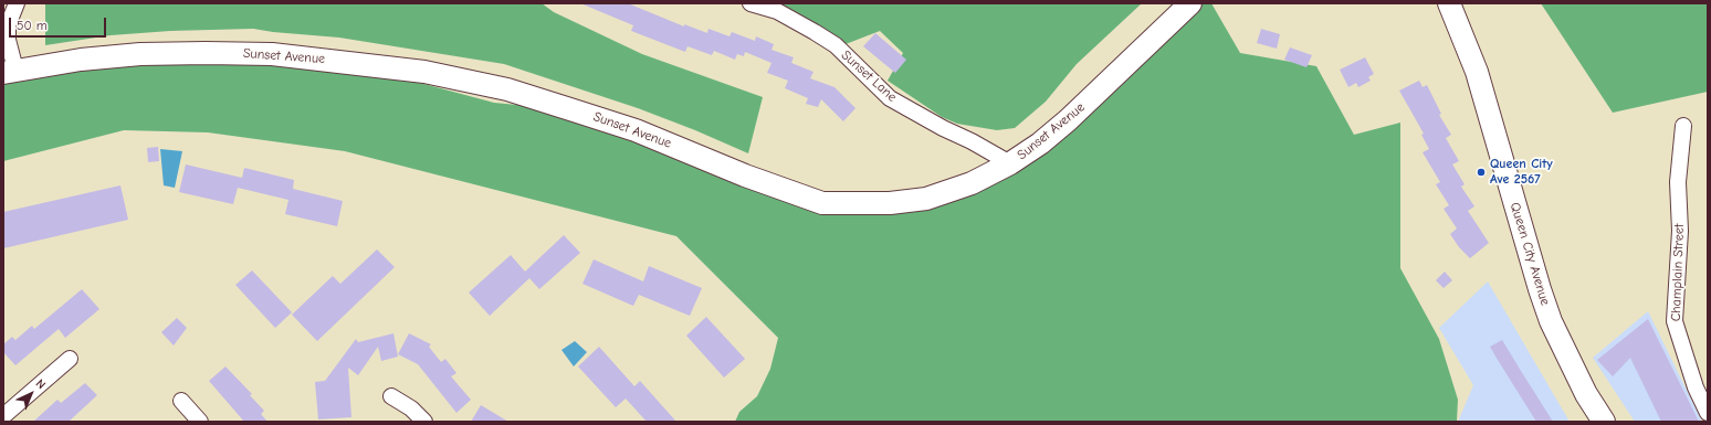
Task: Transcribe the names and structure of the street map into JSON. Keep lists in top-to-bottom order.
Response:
{
  "streets": {
    "street": [
      "Sunset Avenue",
      "Sunset Lane",
      "Queen City Avenue",
      "Champlain Street"
    ]
  },
  "crossings": [
    ["Sunset Avenue", "Sunset Lane"]
  ],
  "places": ["Queen City Ave 2567"],
  "scale_bar": "50 m",
  "north": "top right"
}
